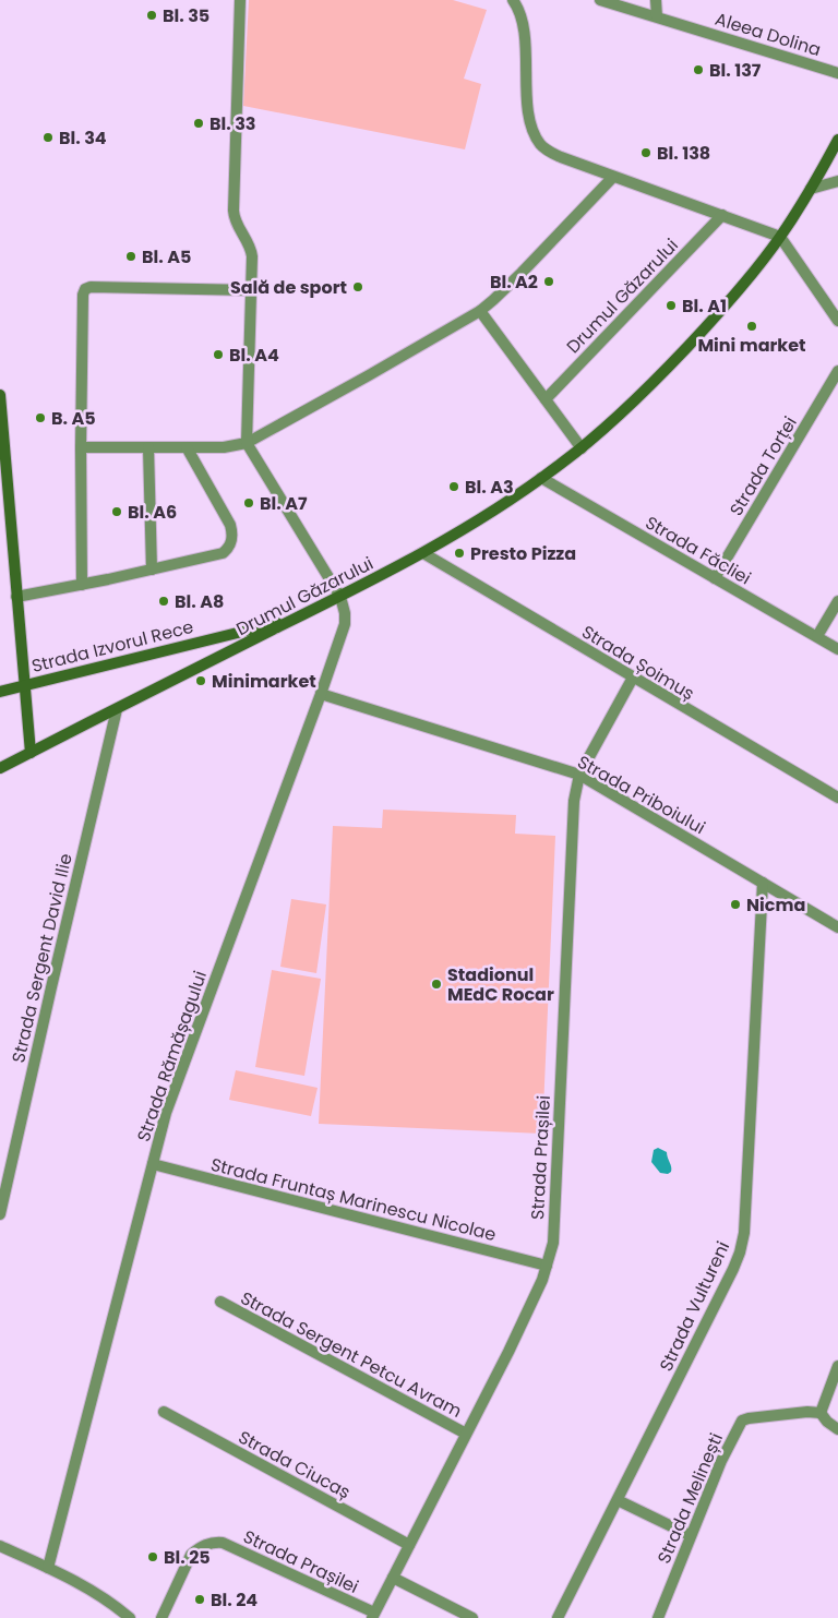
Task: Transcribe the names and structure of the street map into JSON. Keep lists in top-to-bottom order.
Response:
{
  "streets": {
    "street": [
      "Aleea Dolina",
      "Drumul Găzarului",
      "Strada Torței",
      "Strada Făcliei",
      "Strada Izvorul Rece",
      "Strada Șoimuș",
      "Strada Priboiului",
      "Strada Sergent David Ilie",
      "Strada Rămășagului",
      "Strada Prașilei",
      "Strada Fruntaș Marinescu Nicolae",
      "Strada Vultureni",
      "Strada Sergent Petcu Avram",
      "Strada Ciucaș",
      "Strada Melinești"
    ]
  },
  "crossings": [
    ["Drumul Găzarului", "Strada Făcliei"],
    ["Drumul Găzarului", "Strada Izvorul Rece"],
    ["Drumul Găzarului", "Strada Șoimuș"],
    ["Drumul Găzarului", "Strada Sergent David Ilie"],
    ["Drumul Găzarului", "Strada Rămășagului"],
    ["Strada Torței", "Strada Făcliei"],
    ["Strada Șoimuș", "Strada Prașilei"],
    ["Strada Priboiului", "Strada Rămășagului"],
    ["Strada Priboiului", "Strada Prașilei"],
    ["Strada Priboiului", "Strada Vultureni"],
    ["Strada Rămășagului", "Strada Fruntaș Marinescu Nicolae"],
    ["Strada Prașilei", "Strada Fruntaș Marinescu Nicolae"],
    ["Strada Prașilei", "Strada Sergent Petcu Avram"],
    ["Strada Prașilei", "Strada Ciucaș"]
  ],
  "places": [
    "Bl. 35",
    "Bl. 137",
    "Bl. 33",
    "Bl. 34",
    "Bl. 138",
    "Bl. A5",
    "Bl. A2",
    "Sală de sport",
    "Bl. A1",
    "Mini market",
    "Bl. A4",
    "B. A5",
    "Bl. A3",
    "Bl. A7",
    "Bl. A6",
    "Presto Pizza",
    "Bl. A8",
    "Minimarket",
    "Nicma",
    "Stadionul MEdC Rocar",
    "Bl. 25",
    "Bl. 24"
  ]
}
